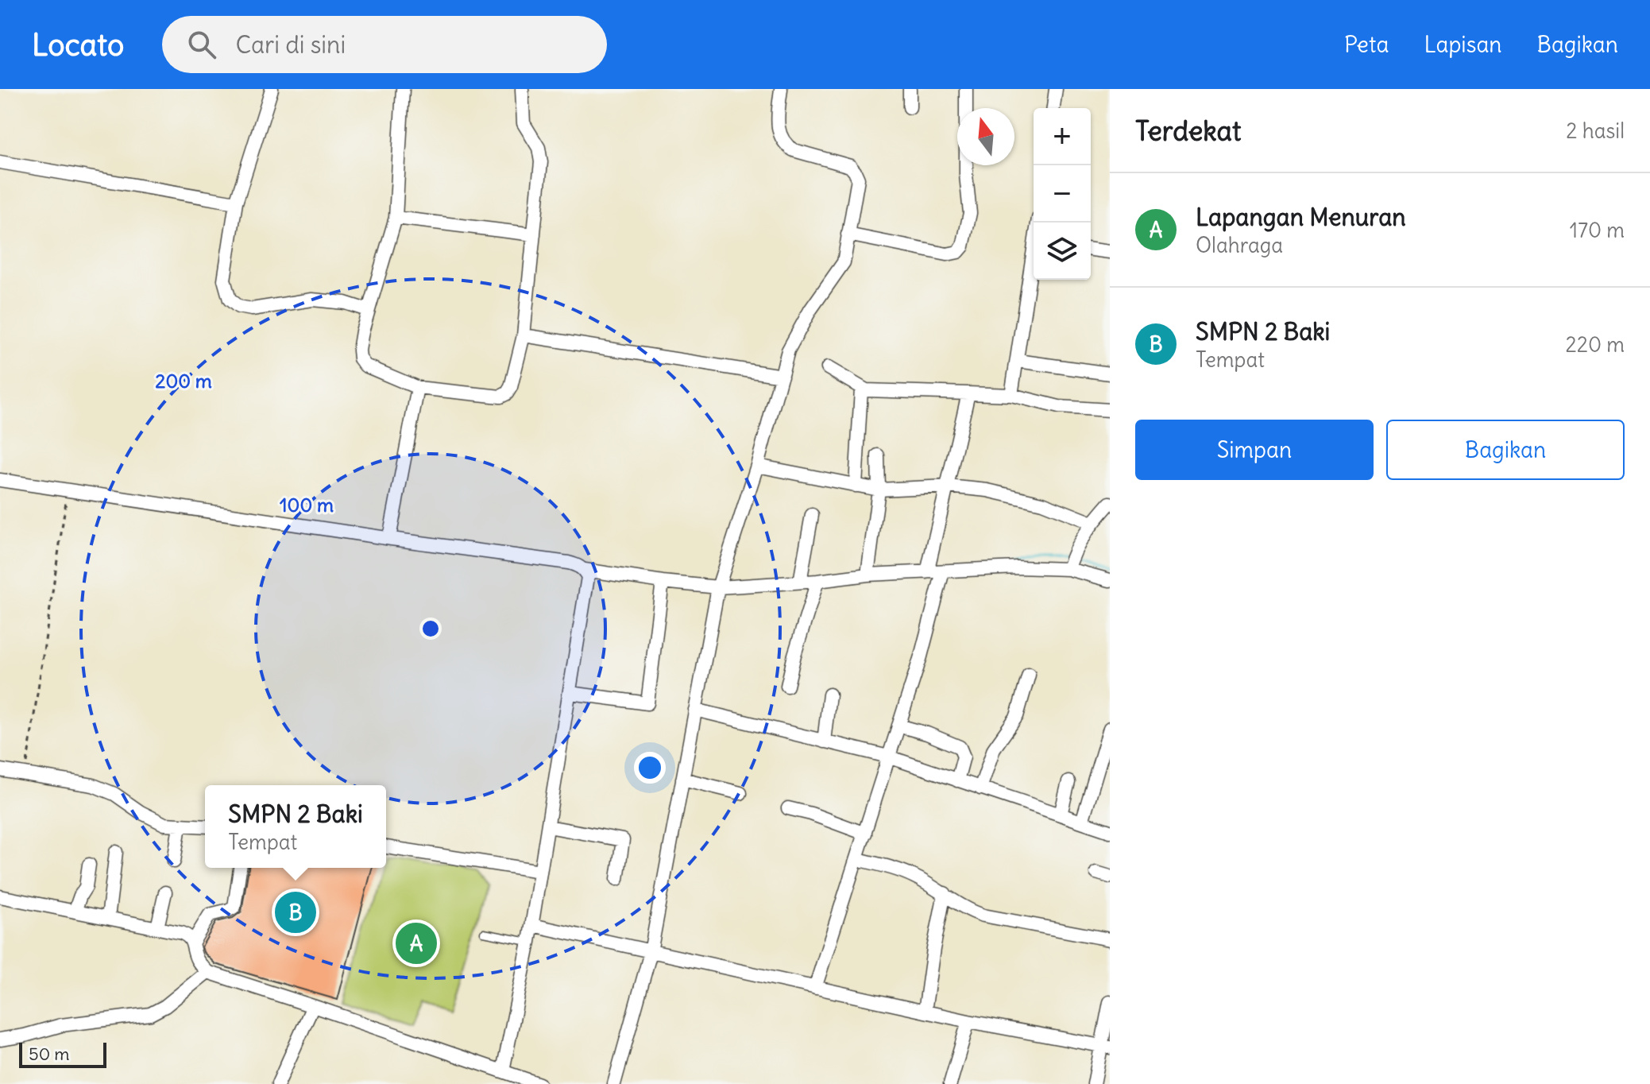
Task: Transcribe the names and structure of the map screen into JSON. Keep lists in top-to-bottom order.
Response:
{
  "scale_bar": "50 m",
  "north": "top",
  "page": {
    "header": "Locato",
    "search": "Cari di sini",
    "nav": ["Peta", "Lapisan", "Bagikan"],
    "heading": ["Terdekat", "2 hasil"],
    "map_buttons": ["+", "−"],
    "list": [
      {
        "mark": "A",
        "name": "Lapangan Menuran",
        "note": "Olahraga",
        "value": "170 m"
      },
      {
        "mark": "B",
        "name": "SMPN 2 Baki",
        "note": "Tempat",
        "value": "220 m"
      }
    ],
    "buttons": ["Simpan", "Bagikan"],
    "popup": ["SMPN 2 Baki", "Tempat"],
    "pins": ["B", "A"],
    "scale": "50 m"
  },
  "rings": ["200 m", "100 m"]
}
